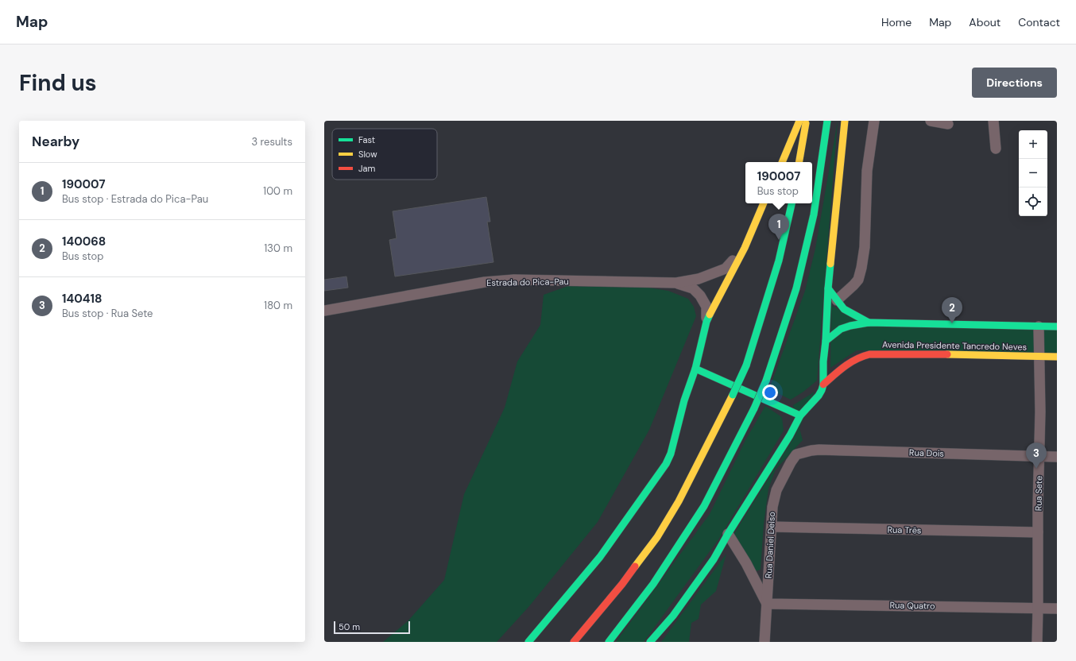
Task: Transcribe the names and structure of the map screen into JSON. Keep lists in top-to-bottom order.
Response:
{
  "streets": {
    "main road": ["Avenida Presidente Tancredo Neves"],
    "street": [
      "Estrada do Pica-Pau",
      "Rua Dois",
      "Rua Sete",
      "Rua Três",
      "Rua Daniel Delso",
      "Rua Quatro"
    ]
  },
  "crossings": [
    ["Avenida Presidente Tancredo Neves", "Rua Sete"],
    ["Rua Dois", "Rua Sete"],
    ["Rua Dois", "Rua Daniel Delso"],
    ["Rua Sete", "Rua Três"],
    ["Rua Sete", "Rua Quatro"],
    ["Rua Três", "Rua Daniel Delso"],
    ["Rua Daniel Delso", "Rua Quatro"]
  ],
  "legend": ["Fast", "Slow", "Jam"],
  "scale_bar": "50 m",
  "page": {
    "header": "Map",
    "nav": [
      "Home",
      "Map",
      "About",
      "Contact"
    ],
    "buttons": "Directions",
    "title": "Find us",
    "heading": ["Nearby", "3 results"],
    "map_buttons": ["+", "−"],
    "list": [
      {
        "mark": "1",
        "name": "190007",
        "note": "Bus stop · Estrada do Pica-Pau",
        "value": "100 m"
      },
      {
        "mark": "2",
        "name": "140068",
        "note": "Bus stop",
        "value": "130 m"
      },
      {
        "mark": "3",
        "name": "140418",
        "note": "Bus stop · Rua Sete",
        "value": "180 m"
      }
    ],
    "popup": ["190007", "Bus stop"],
    "pins": ["1", "2", "3"],
    "scale": "50 m"
  }
}
